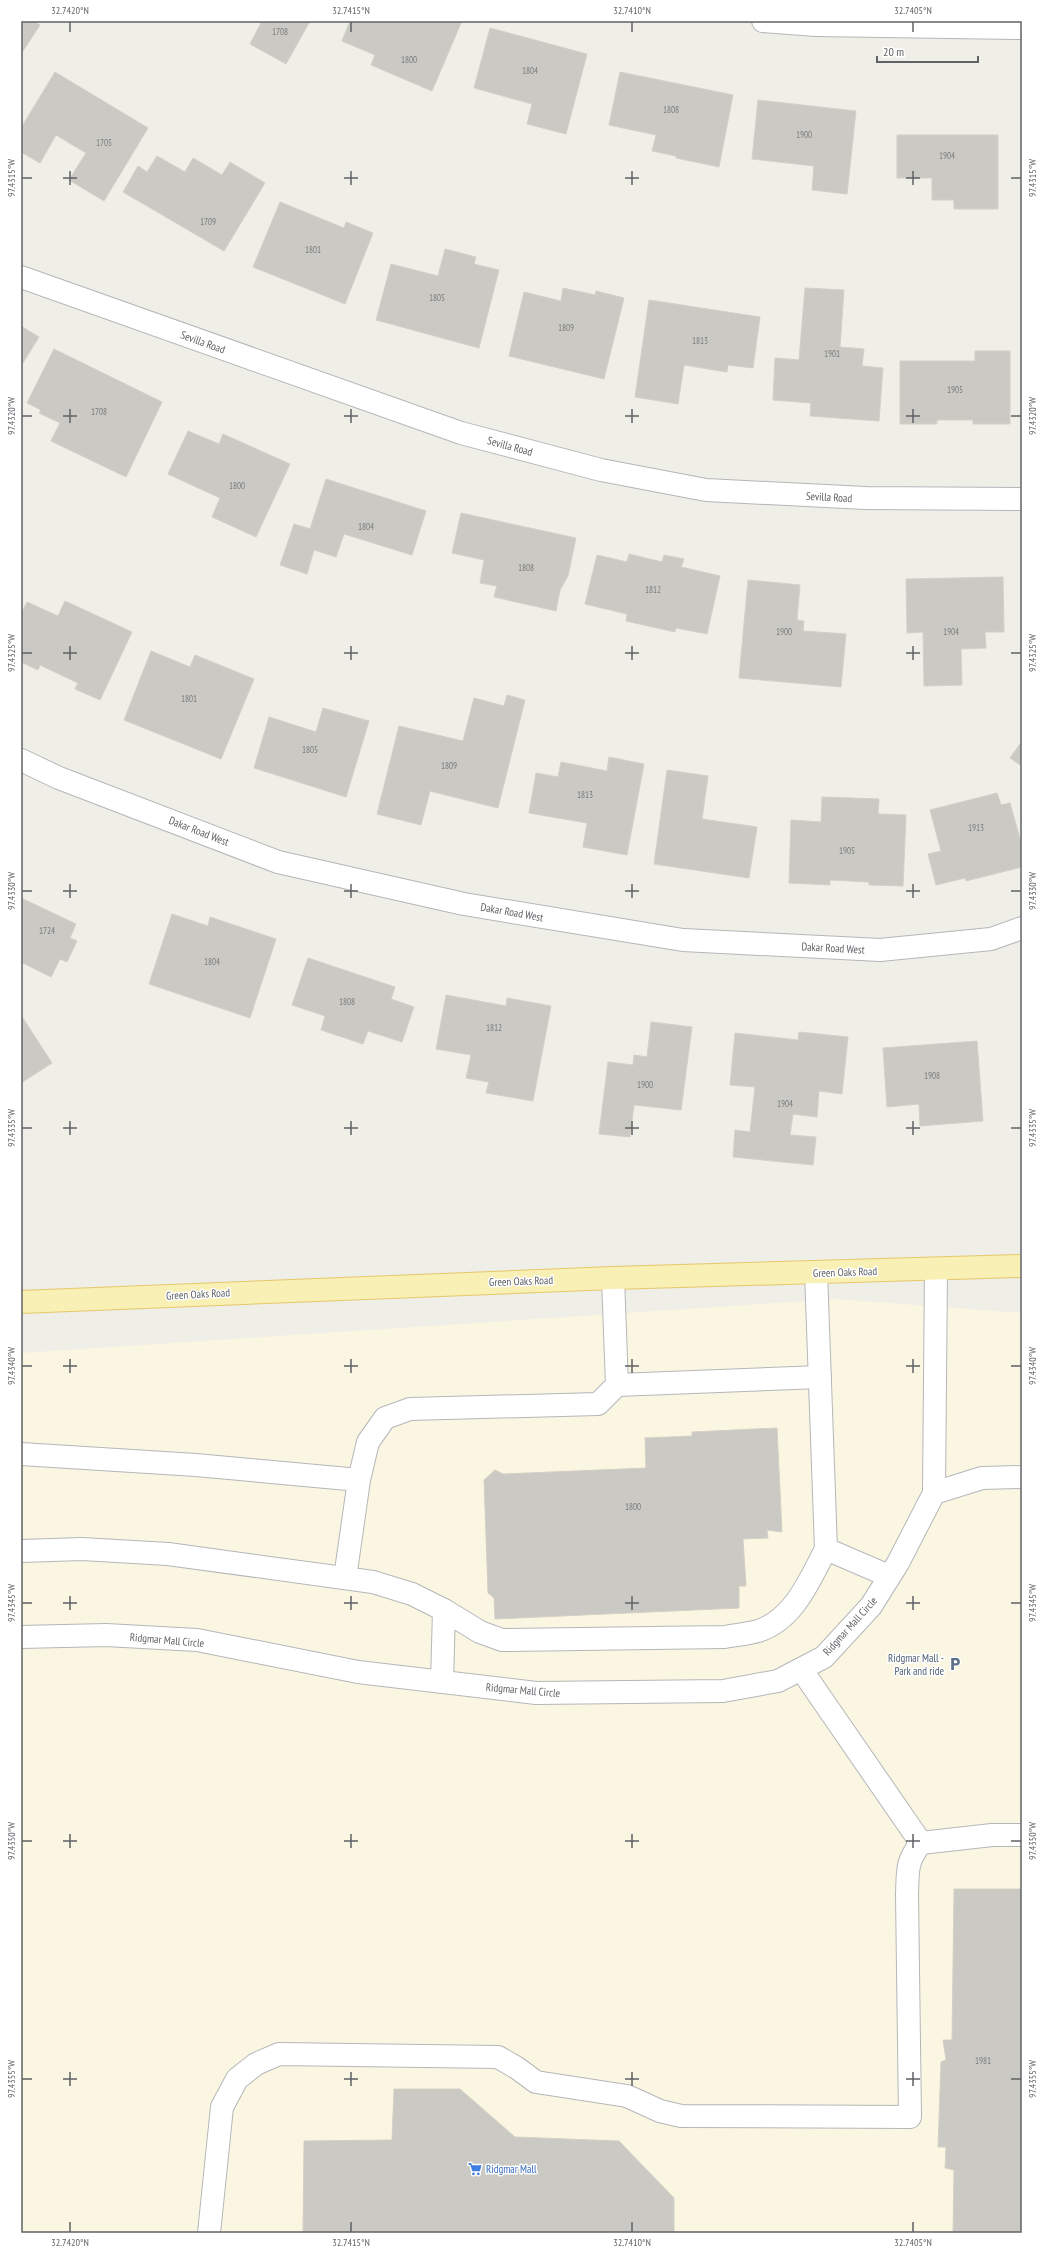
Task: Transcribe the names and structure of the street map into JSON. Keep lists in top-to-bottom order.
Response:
{
  "streets": {
    "main road": ["Green Oaks Road"],
    "street": ["Sevilla Road", "Dakar Road West", "Ridgmar Mall Circle"]
  },
  "places": {
    "parking": ["Ridgmar Mall - Park and ride"],
    "supermarket": ["Ridgmar Mall"]
  },
  "house_numbers": [
    "1708",
    "1800",
    "1804",
    "1808",
    "1900",
    "1705",
    "1904",
    "1709",
    "1801",
    "1805",
    "1809",
    "1813",
    "1901",
    "1905",
    "1708",
    "1800",
    "1804",
    "1808",
    "1812",
    "1900",
    "1904",
    "1801",
    "1805",
    "1809",
    "1813",
    "1913",
    "1905",
    "1724",
    "1804",
    "1808",
    "1812",
    "1908",
    "1900",
    "1904",
    "1800",
    "1981"
  ],
  "scale_bar": "20 m",
  "coordinates": [
    "32.7420°N",
    "32.7415°N",
    "32.7410°N",
    "32.7405°N",
    "97.4315°W",
    "97.4320°W",
    "97.4325°W",
    "97.4330°W",
    "97.4335°W",
    "97.4340°W",
    "97.4345°W",
    "97.4350°W",
    "97.4355°W"
  ]
}
